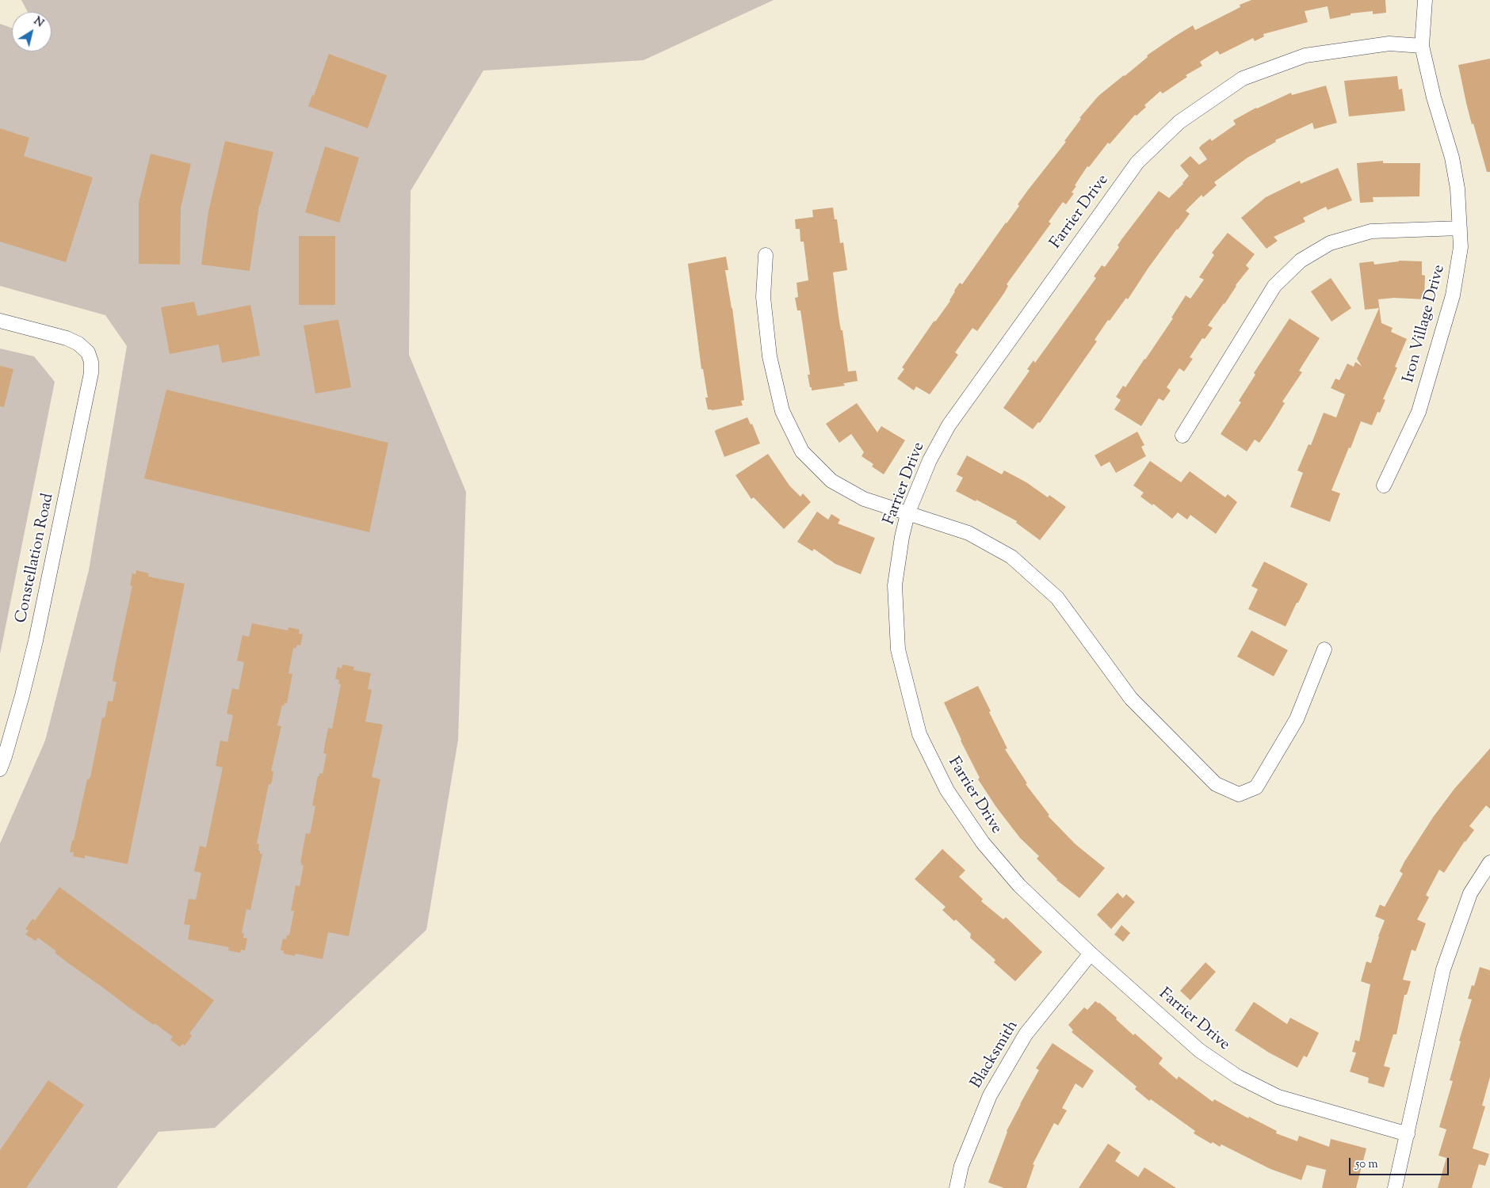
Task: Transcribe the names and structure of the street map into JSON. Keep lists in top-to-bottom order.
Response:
{
  "streets": {
    "street": [
      "Farrier Drive",
      "Iron Village Drive",
      "Constellation Road",
      "Blacksmith"
    ]
  },
  "crossings": [
    ["Farrier Drive", "Iron Village Drive"],
    ["Farrier Drive", "Blacksmith"]
  ],
  "scale_bar": "50 m",
  "north": "top right"
}
